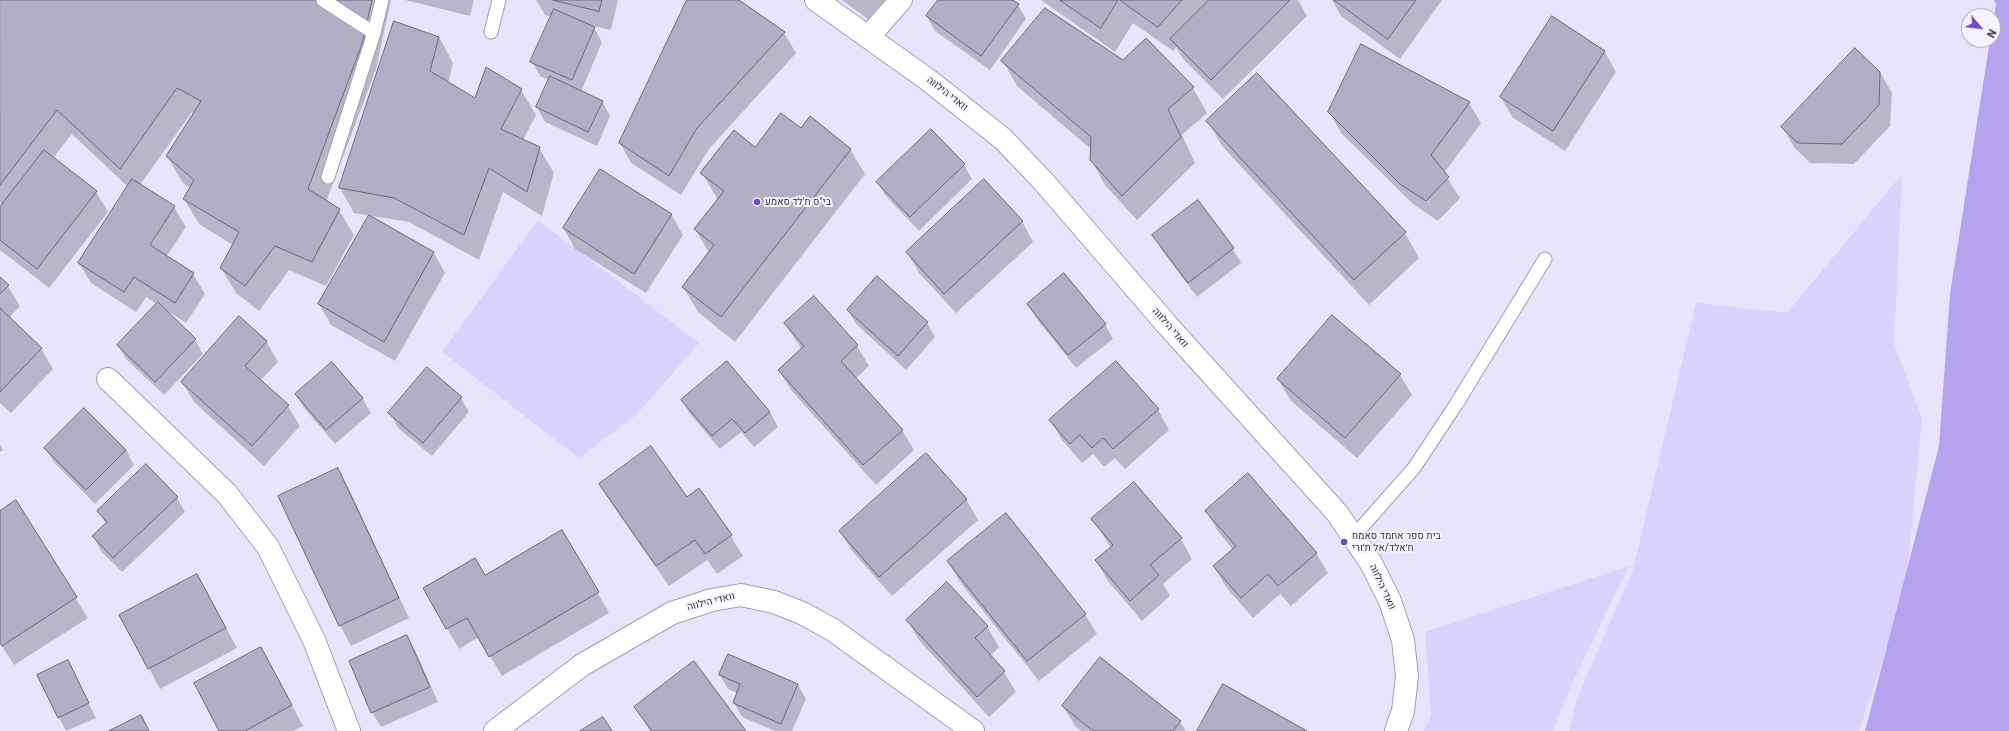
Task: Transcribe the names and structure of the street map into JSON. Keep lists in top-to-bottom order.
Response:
{
  "streets": {
    "street": ["וואדי הילווה"]
  },
  "places": ["בי\"ס ח'לד סאמע", "בית ספר אחמד סאמח ח׳אלד/אל ת׳ורי"],
  "north": "bottom right"
}
